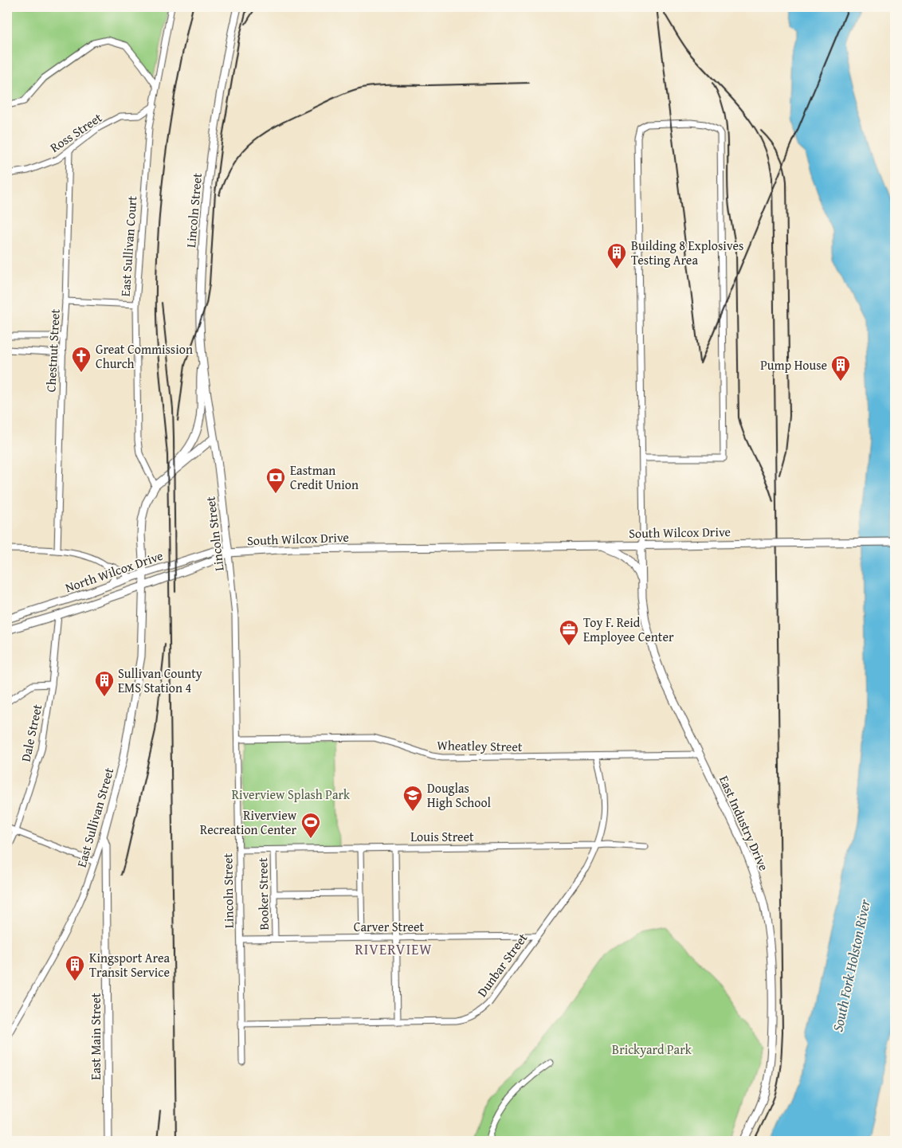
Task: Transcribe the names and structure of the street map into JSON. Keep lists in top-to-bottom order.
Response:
{
  "streets": {
    "main road": [
      "Lincoln Street",
      "South Wilcox Drive",
      "North Wilcox Drive",
      "East Sullivan Street",
      "East Industry Drive",
      "East Main Street"
    ],
    "street": [
      "Ross Street",
      "East Sullivan Court",
      "Chestnut Street",
      "Dale Street",
      "Wheatley Street",
      "Louis Street",
      "Booker Street",
      "Carver Street",
      "Dunbar Street"
    ]
  },
  "crossings": [
    ["Ross Street", "East Sullivan Court"],
    ["Ross Street", "Chestnut Street"],
    ["Lincoln Street", "South Wilcox Drive"],
    ["Lincoln Street", "North Wilcox Drive"],
    ["Lincoln Street", "Wheatley Street"],
    ["Lincoln Street", "Louis Street"],
    ["Lincoln Street", "Carver Street"],
    ["Lincoln Street", "Dunbar Street"],
    ["South Wilcox Drive", "North Wilcox Drive"],
    ["South Wilcox Drive", "East Sullivan Street"],
    ["South Wilcox Drive", "East Industry Drive"],
    ["North Wilcox Drive", "Dale Street"],
    ["North Wilcox Drive", "East Sullivan Street"],
    ["Wheatley Street", "East Industry Drive"],
    ["Wheatley Street", "Dunbar Street"],
    ["East Sullivan Street", "East Main Street"],
    ["Louis Street", "Booker Street"],
    ["Louis Street", "Dunbar Street"],
    ["Booker Street", "Carver Street"],
    ["Carver Street", "Dunbar Street"]
  ],
  "districts": ["RIVERVIEW"],
  "water": ["South Fork Holston River"],
  "parks": ["Riverview Splash Park", "Brickyard Park"],
  "places": {
    "building": [
      "Building 8 Explosives Testing Area",
      "Pump House",
      "Sullivan County EMS Station 4",
      "Kingsport Area Transit Service"
    ],
    "church": ["Great Commission Church"],
    "bank": ["Eastman Credit Union"],
    "office": ["Toy F. Reid Employee Center"],
    "school or university": ["Douglas High School"],
    "sports": ["Riverview Recreation Center"]
  }
}
